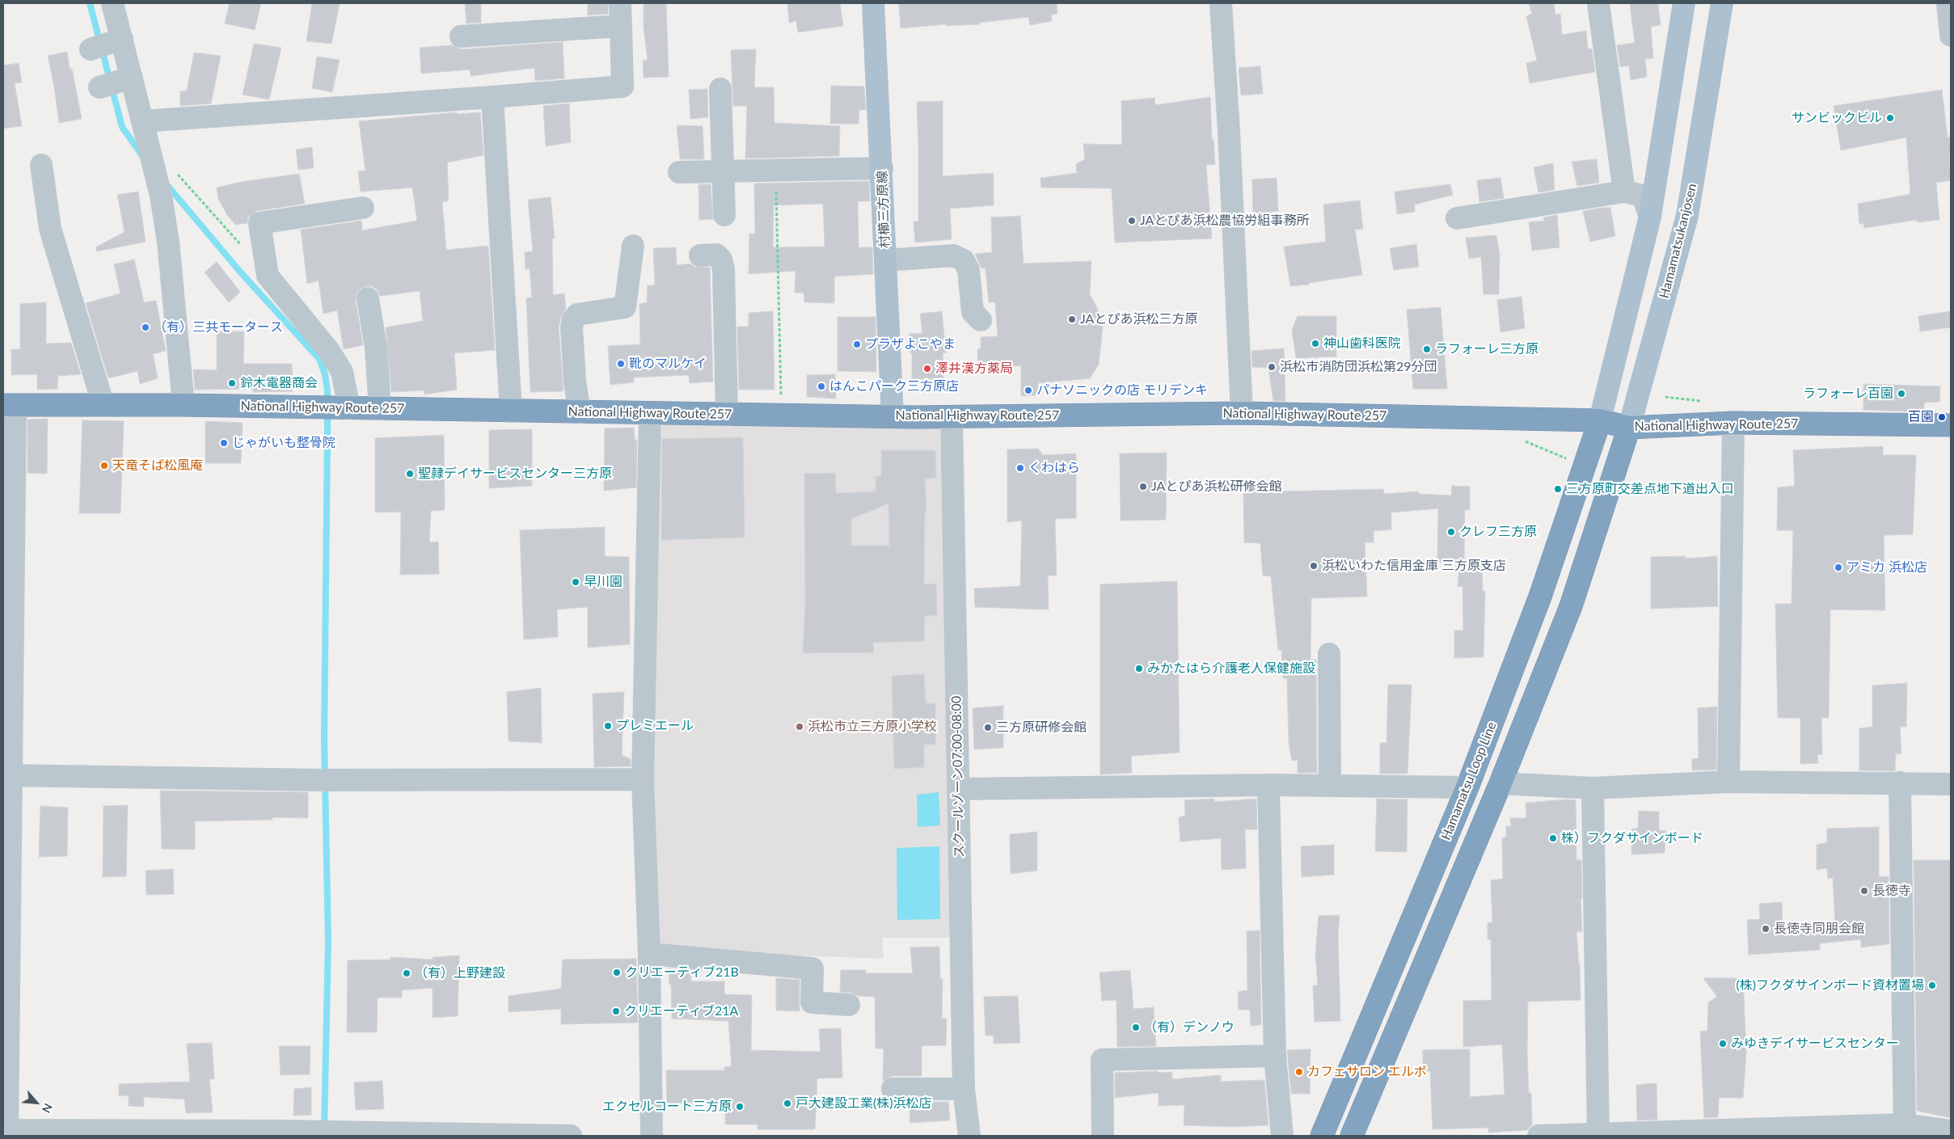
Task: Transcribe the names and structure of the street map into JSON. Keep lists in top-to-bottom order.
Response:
{
  "streets": {
    "highway": ["National Highway Route 257", "Hamamatsu Loop Line"],
    "main road": ["村櫛三方原線", "Hamamatsukanjosen"],
    "street": ["スクールゾーン07:00-08:00"]
  },
  "crossings": [
    ["村櫛三方原線", "National Highway Route 257"],
    ["Hamamatsukanjosen", "National Highway Route 257"],
    ["National Highway Route 257", "スクールゾーン07:00-08:00"],
    ["National Highway Route 257", "Hamamatsu Loop Line"]
  ],
  "places": [
    "サンビックビル",
    "JAとぴあ浜松農協労組事務所",
    "JAとぴあ浜松三方原",
    "（有）三共モータース",
    "神山歯科医院",
    "プラザよこやま",
    "ラフォーレ三方原",
    "靴のマルケイ",
    "浜松市消防団浜松第29分団",
    "澤井漢方薬局",
    "鈴木電器商会",
    "はんこパーク三方原店",
    "パナソニックの店 モリデンキ",
    "ラフォーレ百園",
    "百園",
    "じゃがいも整骨院",
    "天竜そば松風庵",
    "くわはら",
    "聖隷デイサービスセンター三方原",
    "JAとぴあ浜松研修会館",
    "三方原町交差点地下道出入口",
    "クレフ三方原",
    "浜松いわた信用金庫 三方原支店",
    "アミカ 浜松店",
    "早川園",
    "みかたはら介護老人保健施設",
    "プレミエール",
    "浜松市立三方原小学校",
    "三方原研修会館",
    "株）フクダサインボード",
    "長徳寺",
    "長徳寺同朋会館",
    "クリエーティブ21B",
    "（有）上野建設",
    "(株)フクダサインボード資材置場",
    "クリエーティブ21A",
    "（有）デンノウ",
    "みゆきデイサービスセンター",
    "カフェサロン エルボ",
    "戸大建設工業(株)浜松店",
    "エクセルコート三方原"
  ],
  "north": "bottom right"
}
